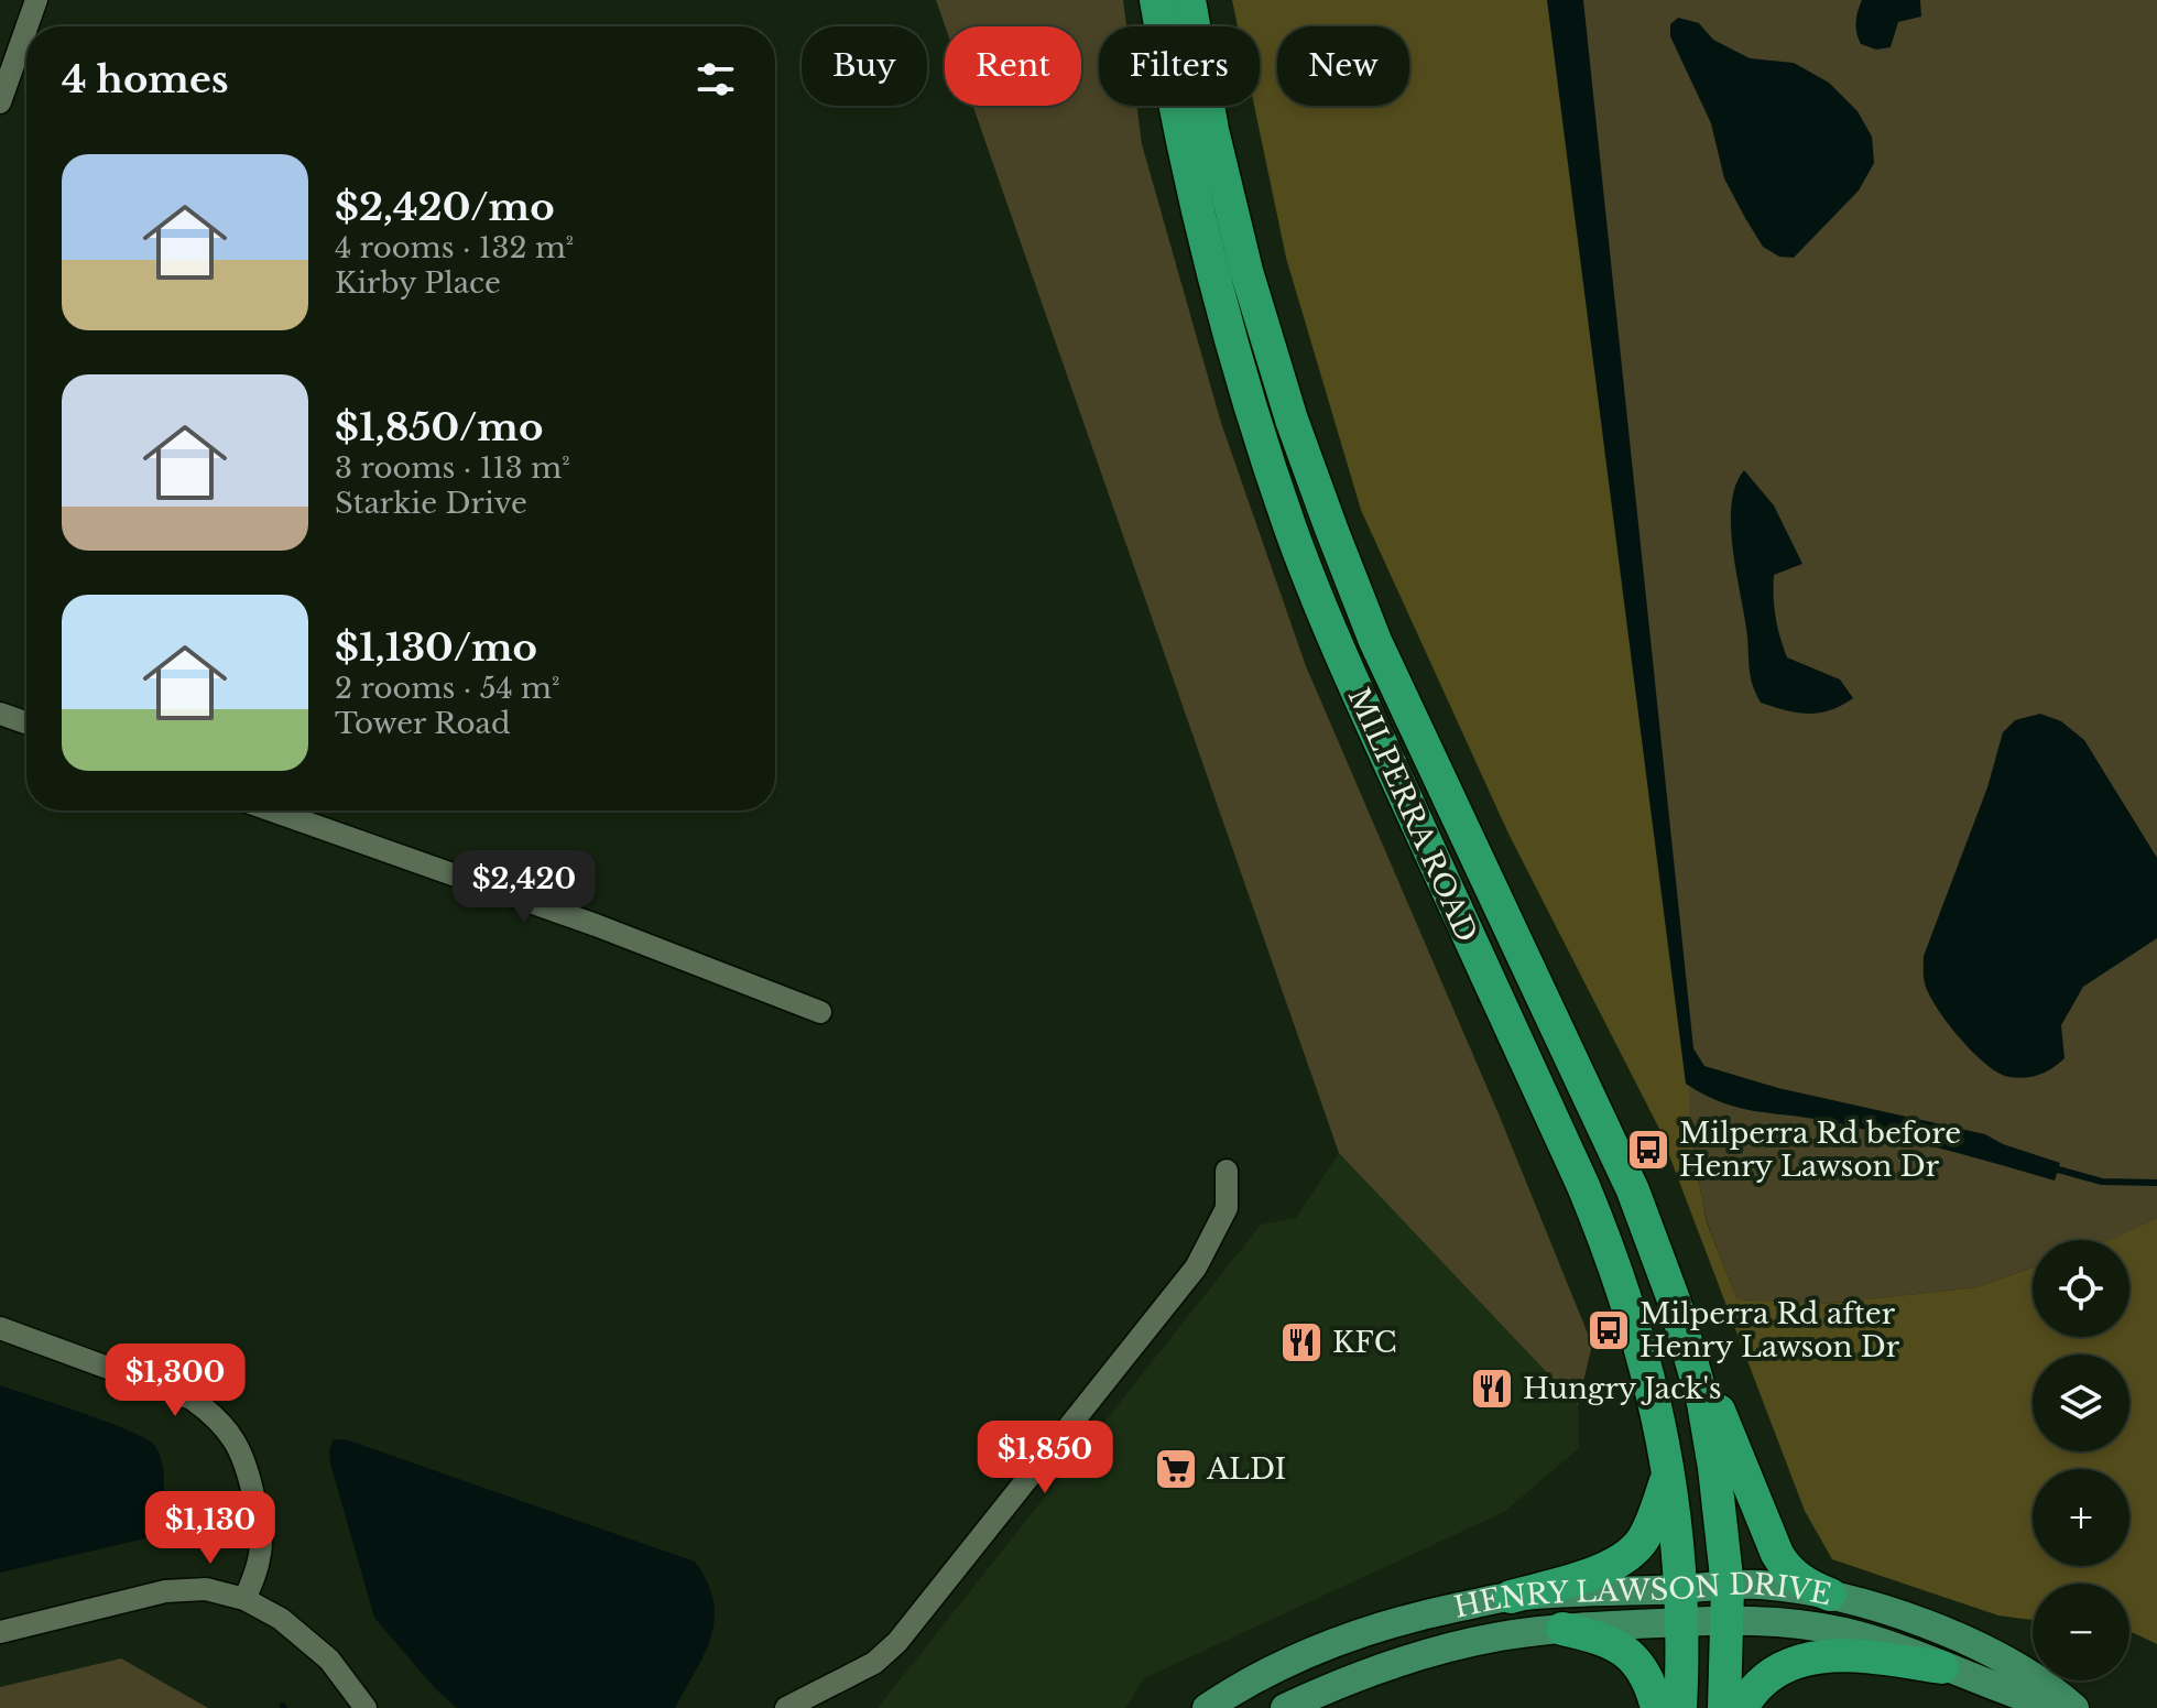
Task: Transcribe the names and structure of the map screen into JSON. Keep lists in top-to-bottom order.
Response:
{
  "streets": {
    "highway": ["MILPERRA ROAD"],
    "main road": ["HENRY LAWSON DRIVE"]
  },
  "crossings": [
    ["MILPERRA ROAD", "HENRY LAWSON DRIVE"]
  ],
  "places": {
    "bus stop": ["Milperra Rd before Henry Lawson Dr", "Milperra Rd after Henry Lawson Dr"],
    "restaurant": ["KFC", "Hungry Jack's"],
    "supermarket": ["ALDI"]
  },
  "page": {
    "chip": [
      "Buy",
      "Rent",
      "Filters",
      "New"
    ],
    "heading": "4 homes",
    "list": [
      {
        "name": "$2,420/mo",
        "note": "4 rooms · 132 m² · Kirby Place"
      },
      {
        "name": "$1,850/mo",
        "note": "3 rooms · 113 m² · Starkie Drive"
      },
      {
        "name": "$1,130/mo",
        "note": "2 rooms · 54 m² · Tower Road"
      }
    ],
    "price": [
      "$2,420",
      "$1,300",
      "$1,850",
      "$1,130"
    ],
    "map_buttons": ["+", "−"]
  }
}
